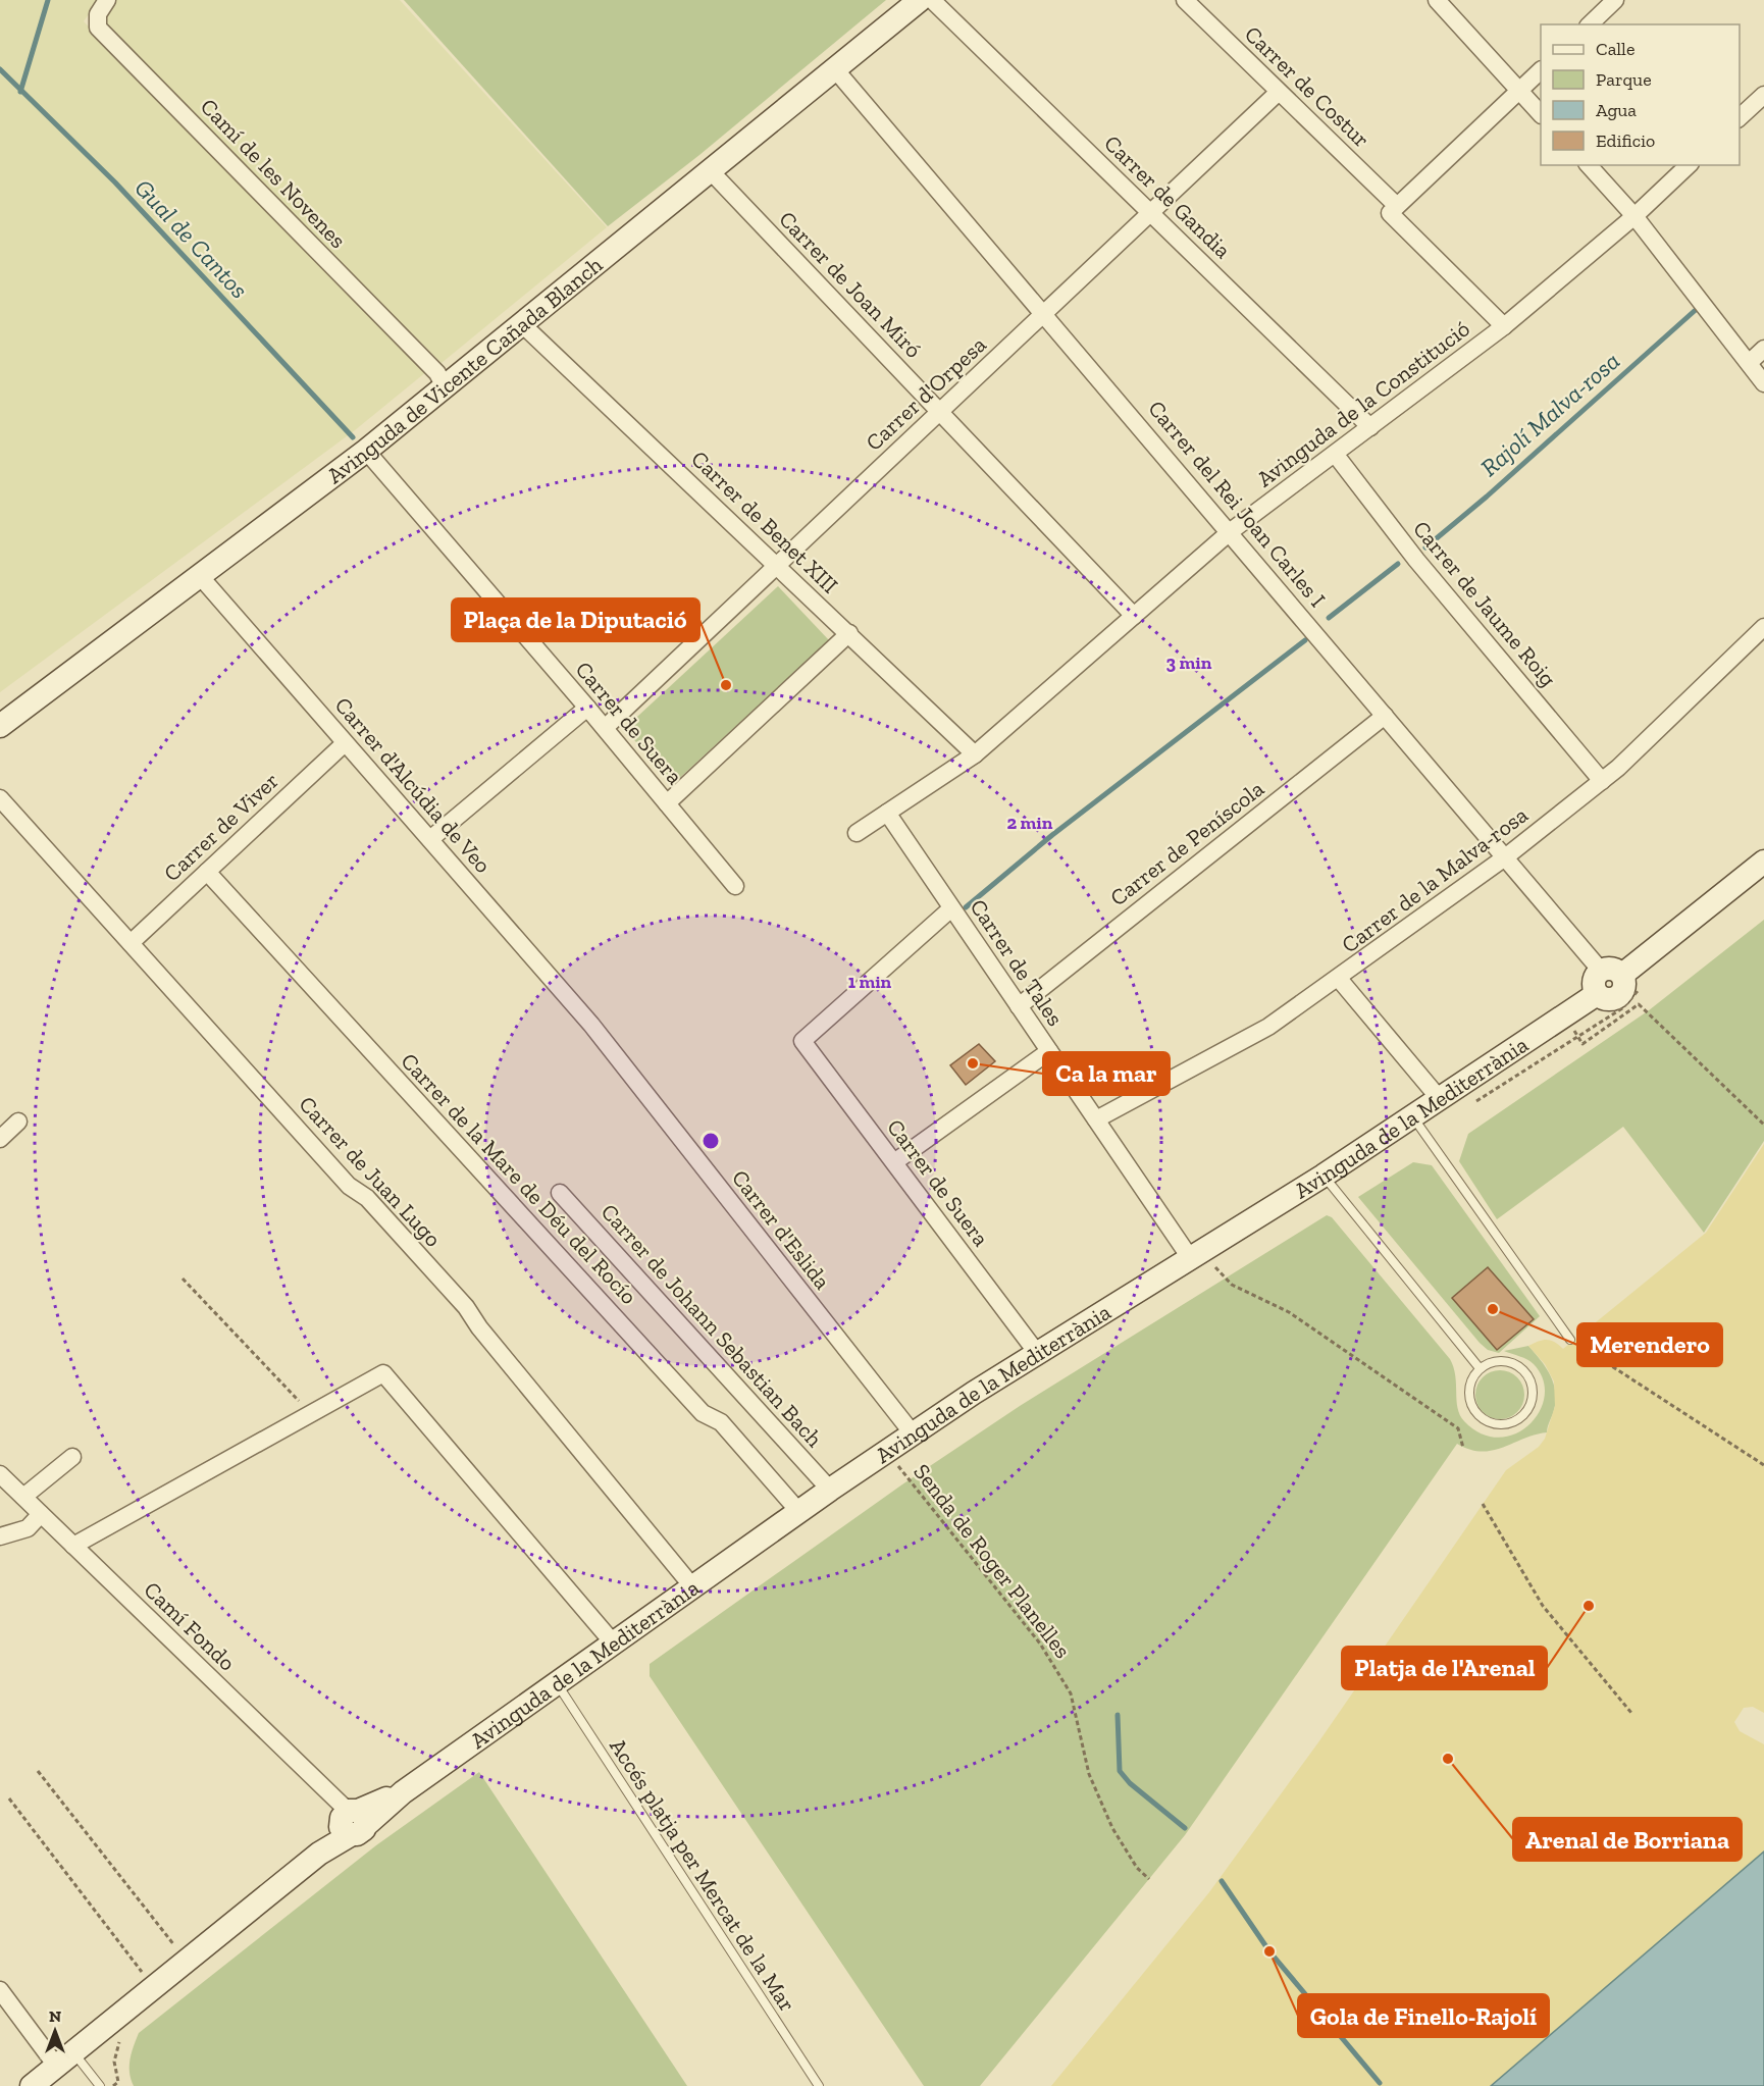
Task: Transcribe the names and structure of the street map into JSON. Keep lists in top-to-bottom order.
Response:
{
  "streets": {
    "street": [
      "Carrer de Costur",
      "Camí de les Novenes",
      "Carrer de Gandia",
      "Carrer de Joan Miró",
      "Avinguda de Vicente Cañada Blanch",
      "Carrer d'Orpesa",
      "Avinguda de la Constitució",
      "Carrer del Rei Joan Carles I",
      "Carrer de Benet XIII",
      "Carrer de Jaume Roig",
      "Carrer de Suera",
      "Carrer d'Alcúdia de Veo",
      "Carrer de Viver",
      "Carrer de Peníscola",
      "Carrer de la Malva-rosa",
      "Carrer de Tales",
      "Avinguda de la Mediterrània",
      "Carrer de Juan Lugo",
      "Carrer de la Mare de Déu del Rocío",
      "Carrer d'Eslida",
      "Carrer de Johann Sebastian Bach",
      "Camí Fondo"
    ],
    "lane": ["Accés platja per Mercat de la Mar"],
    "path": ["Senda de Roger Planelles"]
  },
  "crossings": [
    ["Carrer de Costur", "Carrer d'Orpesa"],
    ["Carrer de Costur", "Avinguda de la Constitució"],
    ["Camí de les Novenes", "Avinguda de Vicente Cañada Blanch"],
    ["Carrer de Gandia", "Carrer d'Orpesa"],
    ["Carrer de Gandia", "Avinguda de la Constitució"],
    ["Carrer de Joan Miró", "Avinguda de Vicente Cañada Blanch"],
    ["Carrer de Joan Miró", "Carrer d'Orpesa"],
    ["Carrer de Joan Miró", "Avinguda de la Constitució"],
    ["Avinguda de Vicente Cañada Blanch", "Carrer del Rei Joan Carles I"],
    ["Avinguda de Vicente Cañada Blanch", "Carrer de Benet XIII"],
    ["Avinguda de Vicente Cañada Blanch", "Carrer de Suera"],
    ["Avinguda de Vicente Cañada Blanch", "Carrer d'Alcúdia de Veo"],
    ["Carrer d'Orpesa", "Carrer del Rei Joan Carles I"],
    ["Carrer d'Orpesa", "Carrer de Benet XIII"],
    ["Carrer d'Orpesa", "Carrer de Suera"],
    ["Avinguda de la Constitució", "Carrer del Rei Joan Carles I"],
    ["Avinguda de la Constitució", "Carrer de Benet XIII"],
    ["Avinguda de la Constitució", "Carrer de Jaume Roig"],
    ["Avinguda de la Constitució", "Carrer de Tales"],
    ["Carrer del Rei Joan Carles I", "Carrer de Peníscola"],
    ["Carrer del Rei Joan Carles I", "Carrer de la Malva-rosa"],
    ["Carrer del Rei Joan Carles I", "Avinguda de la Mediterrània"],
    ["Carrer de Jaume Roig", "Carrer de la Malva-rosa"],
    ["Carrer de Suera", "Carrer de Tales"],
    ["Carrer de Suera", "Avinguda de la Mediterrània"],
    ["Carrer d'Alcúdia de Veo", "Carrer de Viver"],
    ["Carrer d'Alcúdia de Veo", "Carrer d'Eslida"],
    ["Carrer de Viver", "Carrer de Juan Lugo"],
    ["Carrer de Viver", "Carrer de la Mare de Déu del Rocío"],
    ["Carrer de Peníscola", "Carrer de Tales"],
    ["Carrer de la Malva-rosa", "Carrer de Tales"],
    ["Carrer de Tales", "Avinguda de la Mediterrània"],
    ["Avinguda de la Mediterrània", "Carrer de Juan Lugo"],
    ["Avinguda de la Mediterrània", "Carrer de la Mare de Déu del Rocío"],
    ["Avinguda de la Mediterrània", "Carrer d'Eslida"],
    ["Avinguda de la Mediterrània", "Carrer de Johann Sebastian Bach"],
    ["Avinguda de la Mediterrània", "Camí Fondo"],
    ["Avinguda de la Mediterrània", "Accés platja per Mercat de la Mar"]
  ],
  "water": ["Gual de Cantos", "Rajolí Malva-rosa"],
  "places": [
    "Plaça de la Diputació",
    "Ca la mar",
    "Merendero",
    "Platja de l'Arenal",
    "Arenal de Borriana",
    "Gola de Finello-Rajolí"
  ],
  "legend": [
    "Calle",
    "Parque",
    "Agua",
    "Edificio"
  ],
  "north": "top",
  "rings": ["3 min", "2 min", "1 min"]
}
